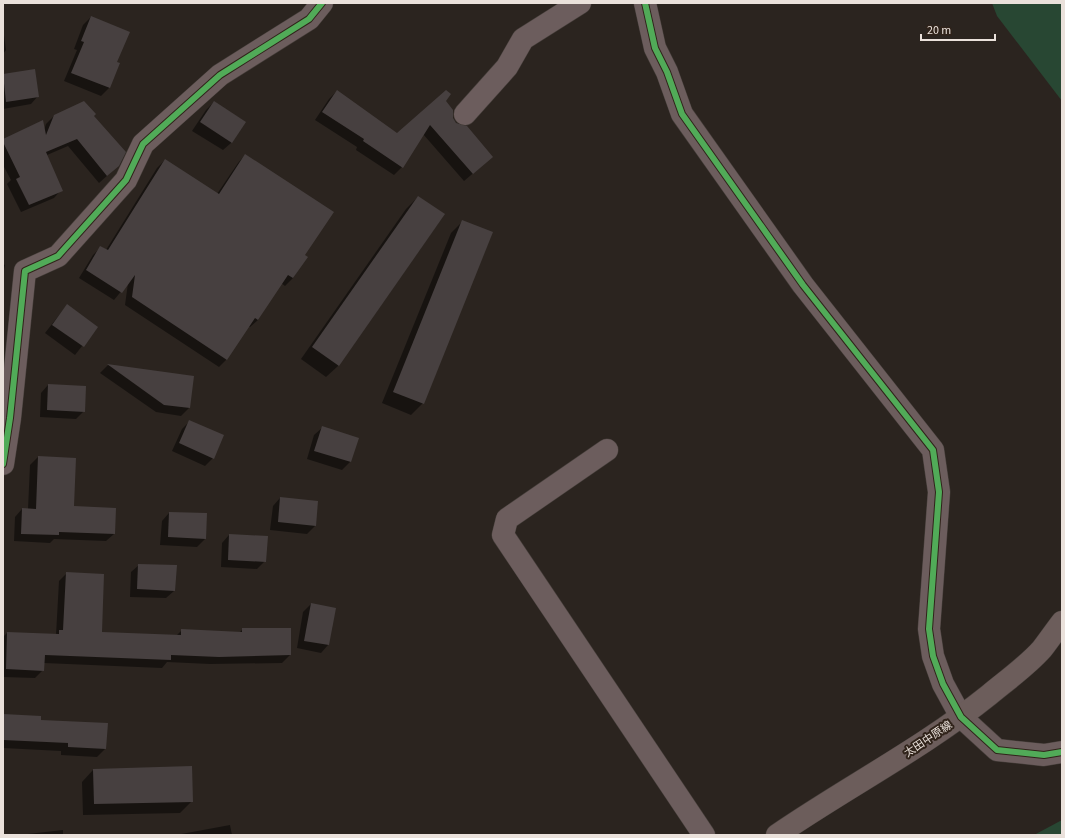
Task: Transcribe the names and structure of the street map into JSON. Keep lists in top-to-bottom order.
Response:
{
  "streets": {
    "main road": ["太田中原線"]
  },
  "scale_bar": "20 m"
}
